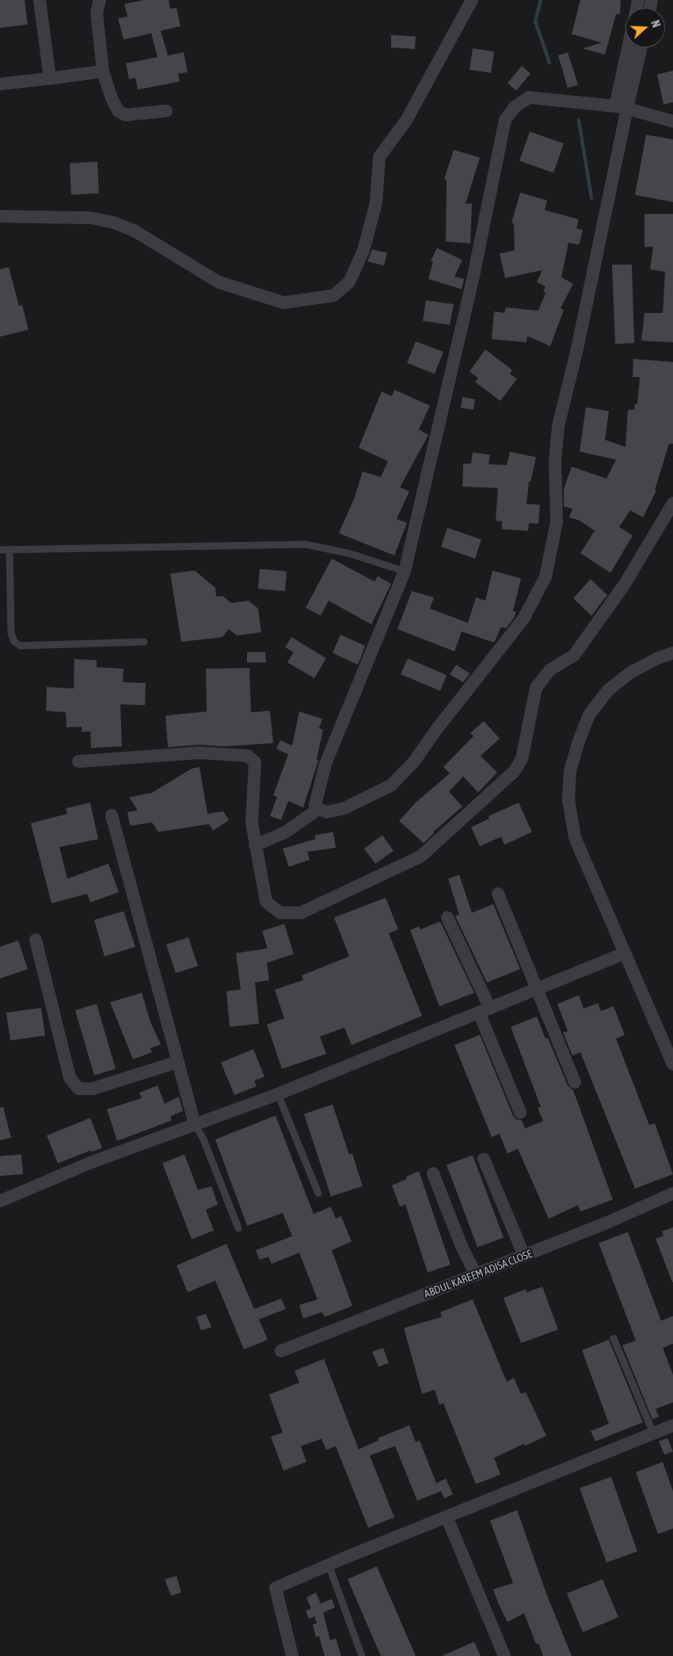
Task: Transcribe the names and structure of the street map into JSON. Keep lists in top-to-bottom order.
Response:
{
  "streets": {
    "street": ["ABDUL KAREEM ADISA CLOSE"]
  },
  "north": "right"
}
